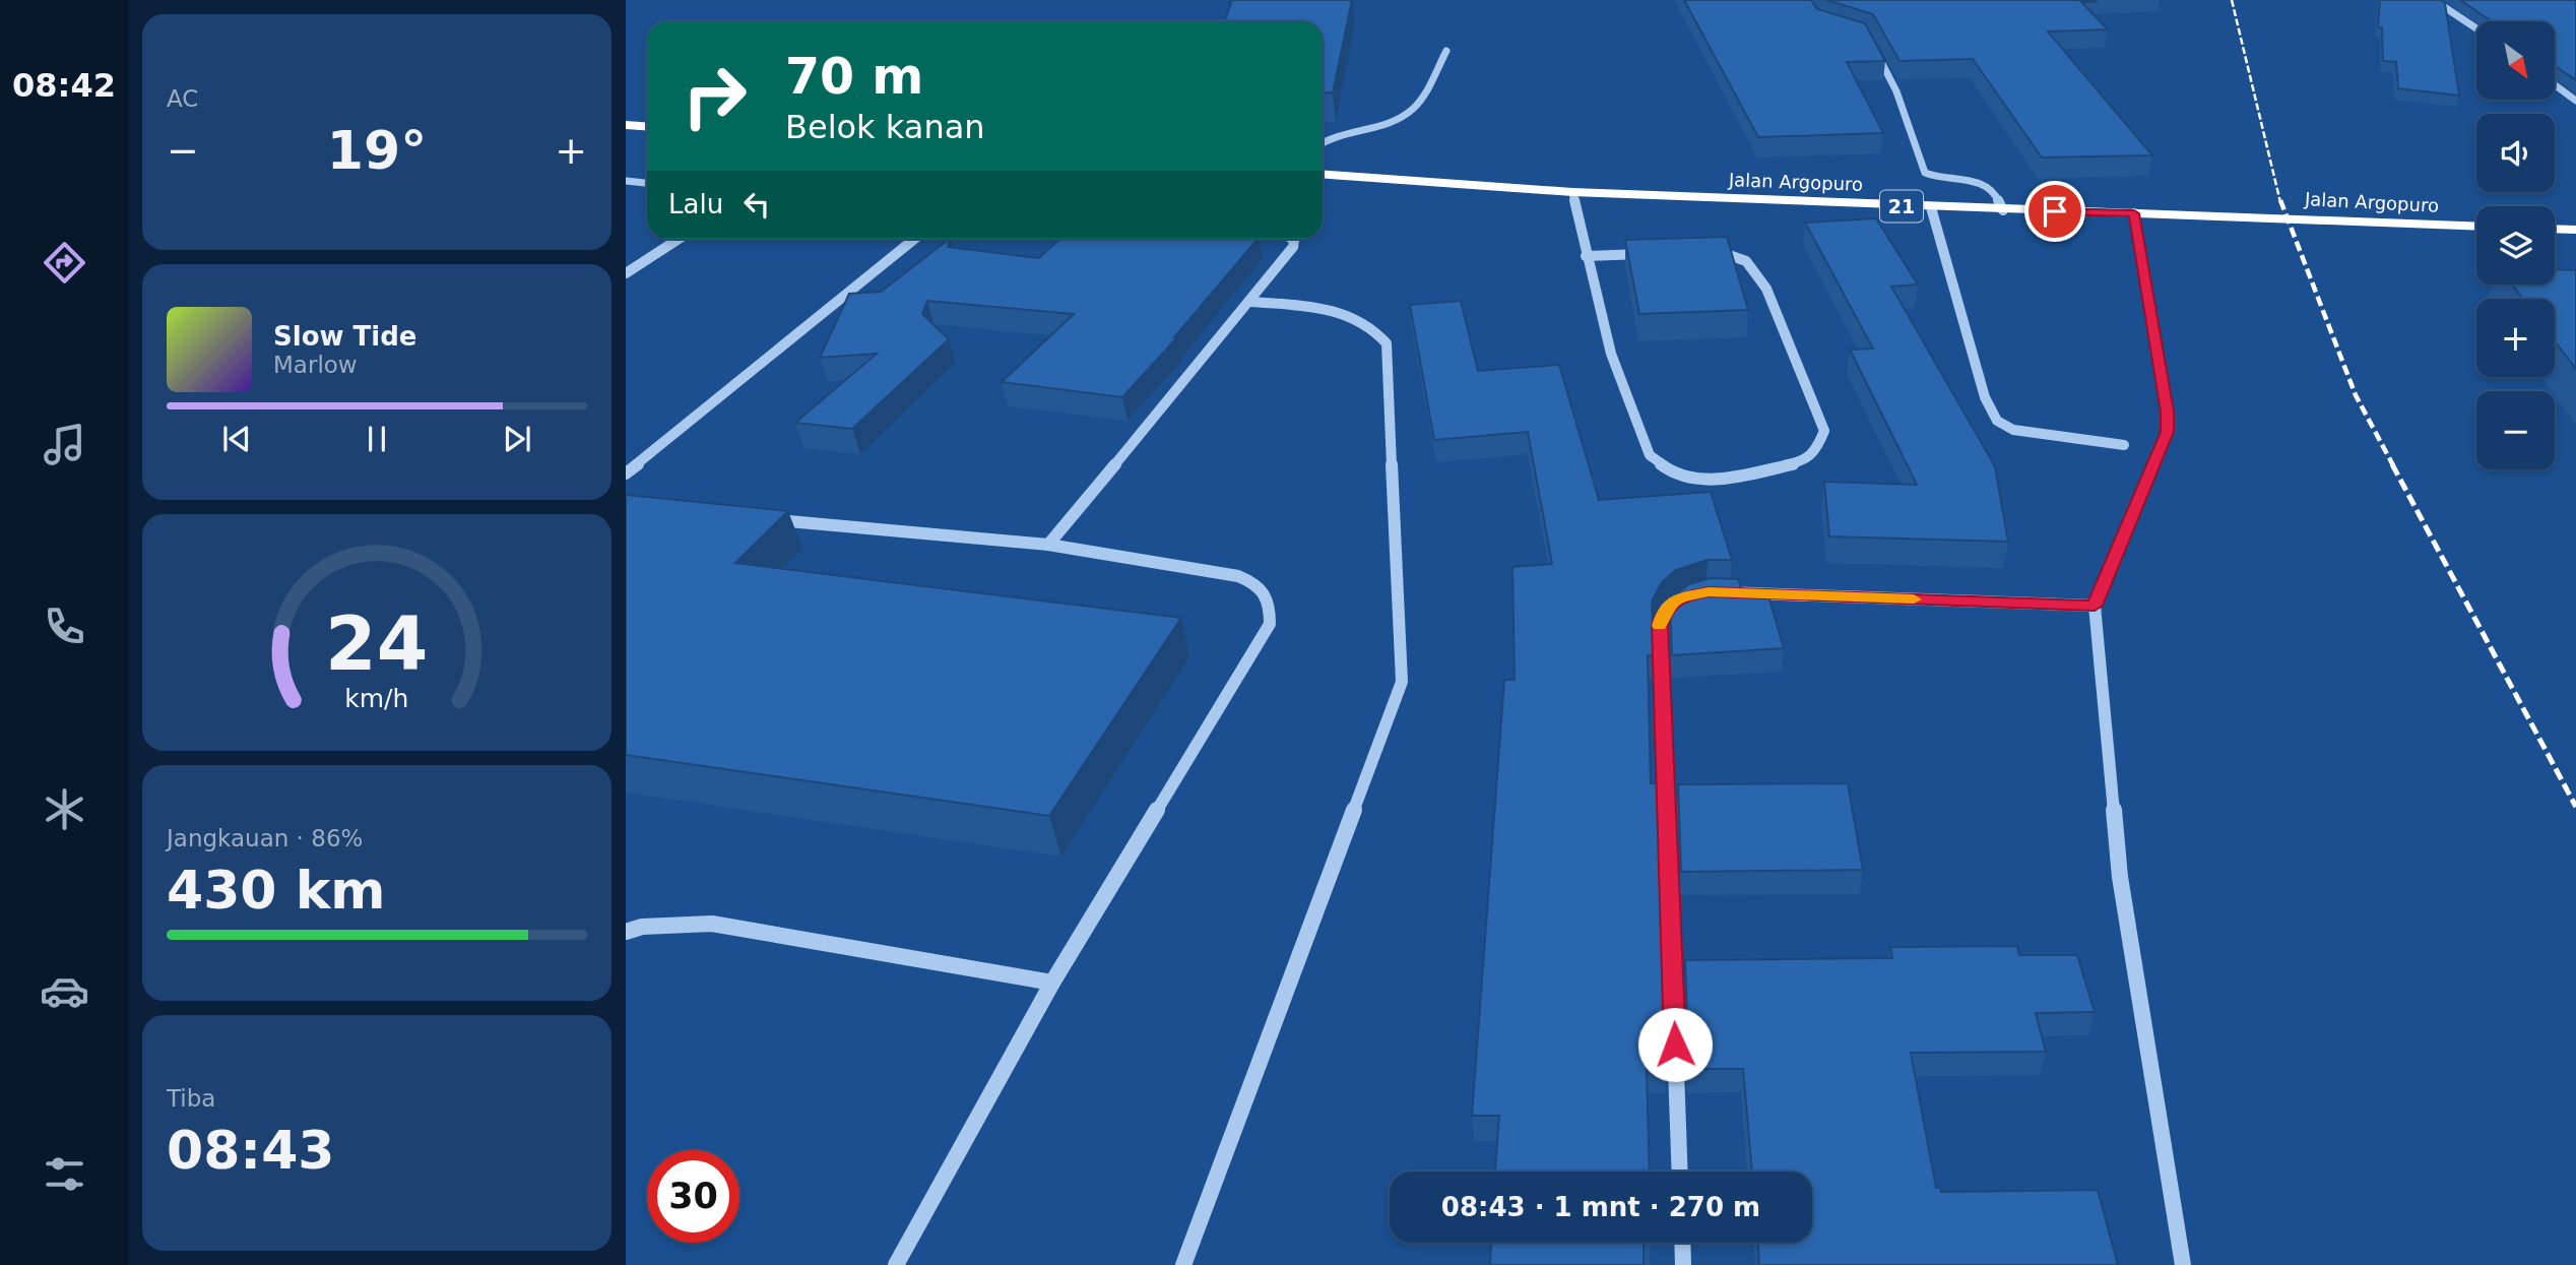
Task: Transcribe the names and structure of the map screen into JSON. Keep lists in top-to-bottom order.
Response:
{
  "streets": {
    "highway": ["Jalan Argopuro", "21"]
  },
  "north": "bottom right",
  "page": {
    "tabs": "08:42",
    "tile": [
      "AC",
      ["Jangkauan · 86%", "430 km"],
      ["Tiba", "08:43"]
    ],
    "map_buttons": ["+", "−"],
    "turn": ["70 m", "Belok kanan"],
    "heat": ["−", "19°", "+"],
    "then": "Lalu",
    "song": ["Slow Tide", "Marlow"],
    "limit": "30",
    "trip": "08:43 · 1 mnt · 270 m",
    "gauge": ["24", "km/h"]
  }
}
